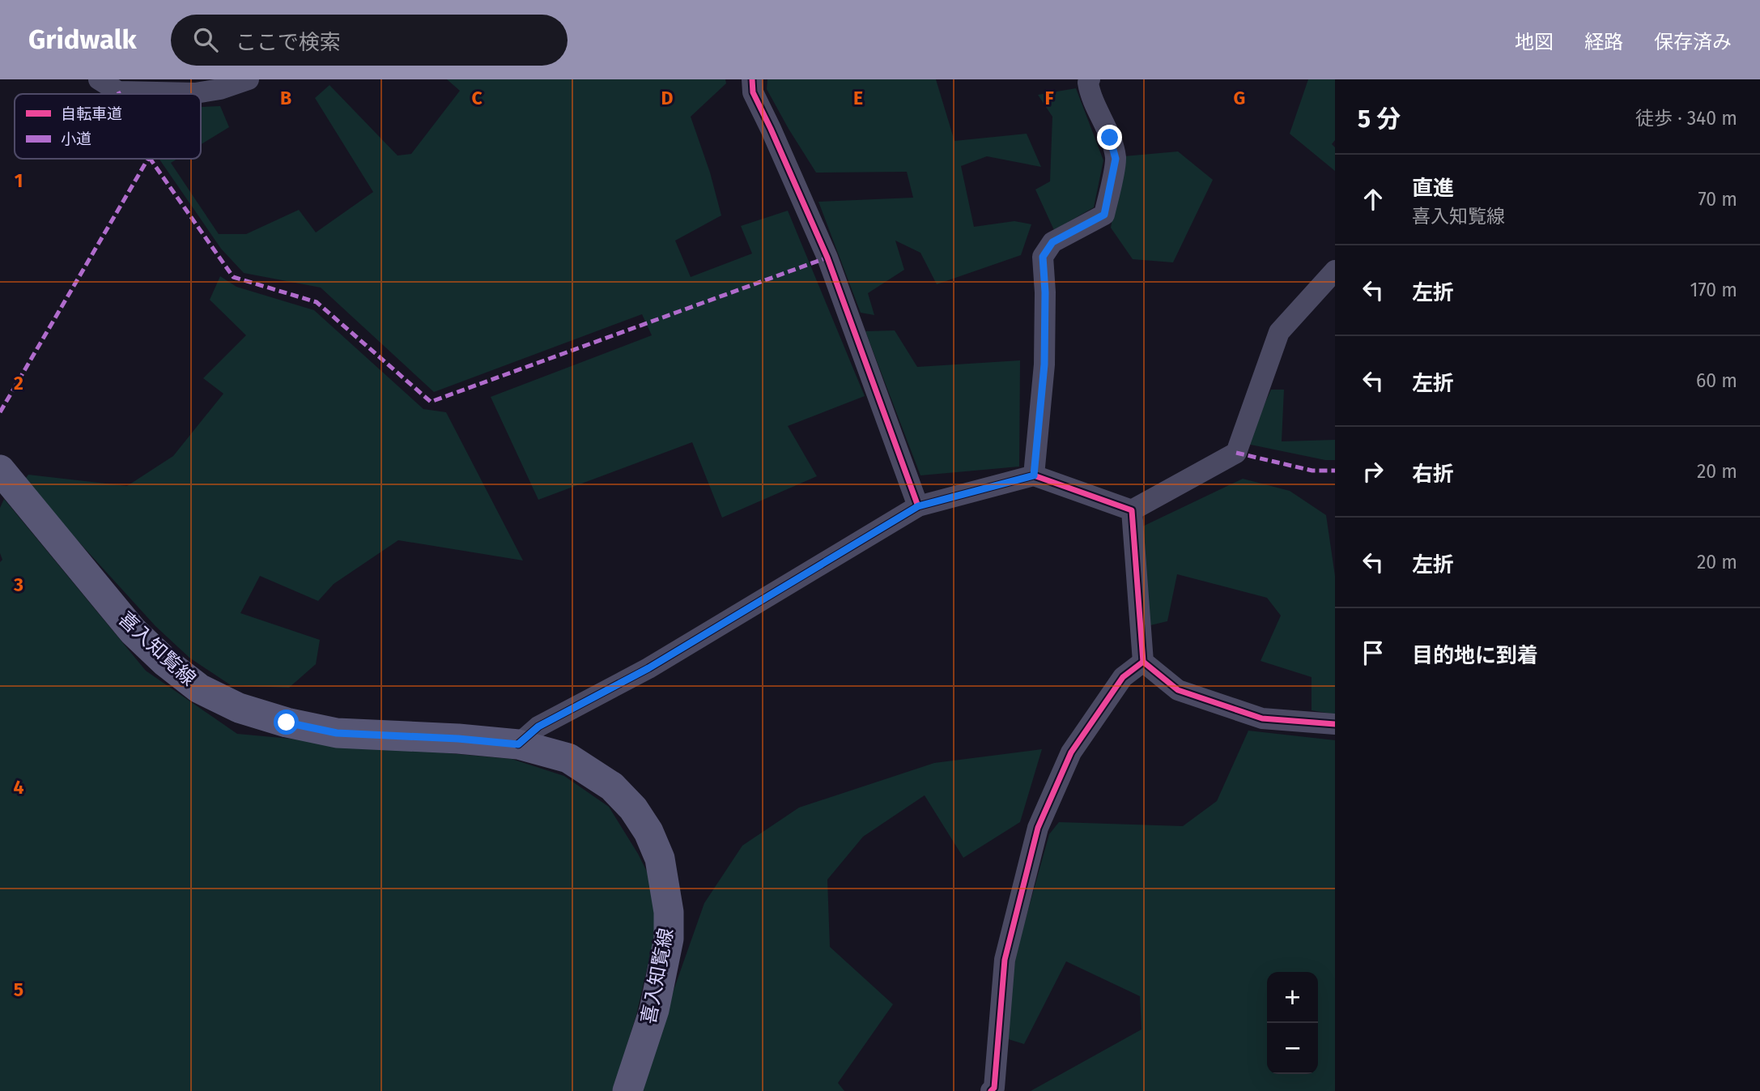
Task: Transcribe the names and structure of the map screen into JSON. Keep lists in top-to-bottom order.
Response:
{
  "streets": {
    "main road": ["喜入知覧線"]
  },
  "legend": ["自転車道", "小道"],
  "page": {
    "header": "Gridwalk",
    "search": "ここで検索",
    "nav": ["地図", "経路", "保存済み"],
    "heading": ["5 分", "徒歩 · 340 m"],
    "list": [
      ["直進", "喜入知覧線", "70 m"],
      ["左折", "170 m"],
      ["左折", "60 m"],
      ["右折", "20 m"],
      ["左折", "20 m"],
      "目的地に到着"
    ],
    "map_buttons": ["+", "−"]
  },
  "grid": {
    "columns": [
      "B",
      "C",
      "D",
      "E",
      "F",
      "G"
    ],
    "rows": [
      "1",
      "2",
      "3",
      "4",
      "5"
    ]
  }
}
